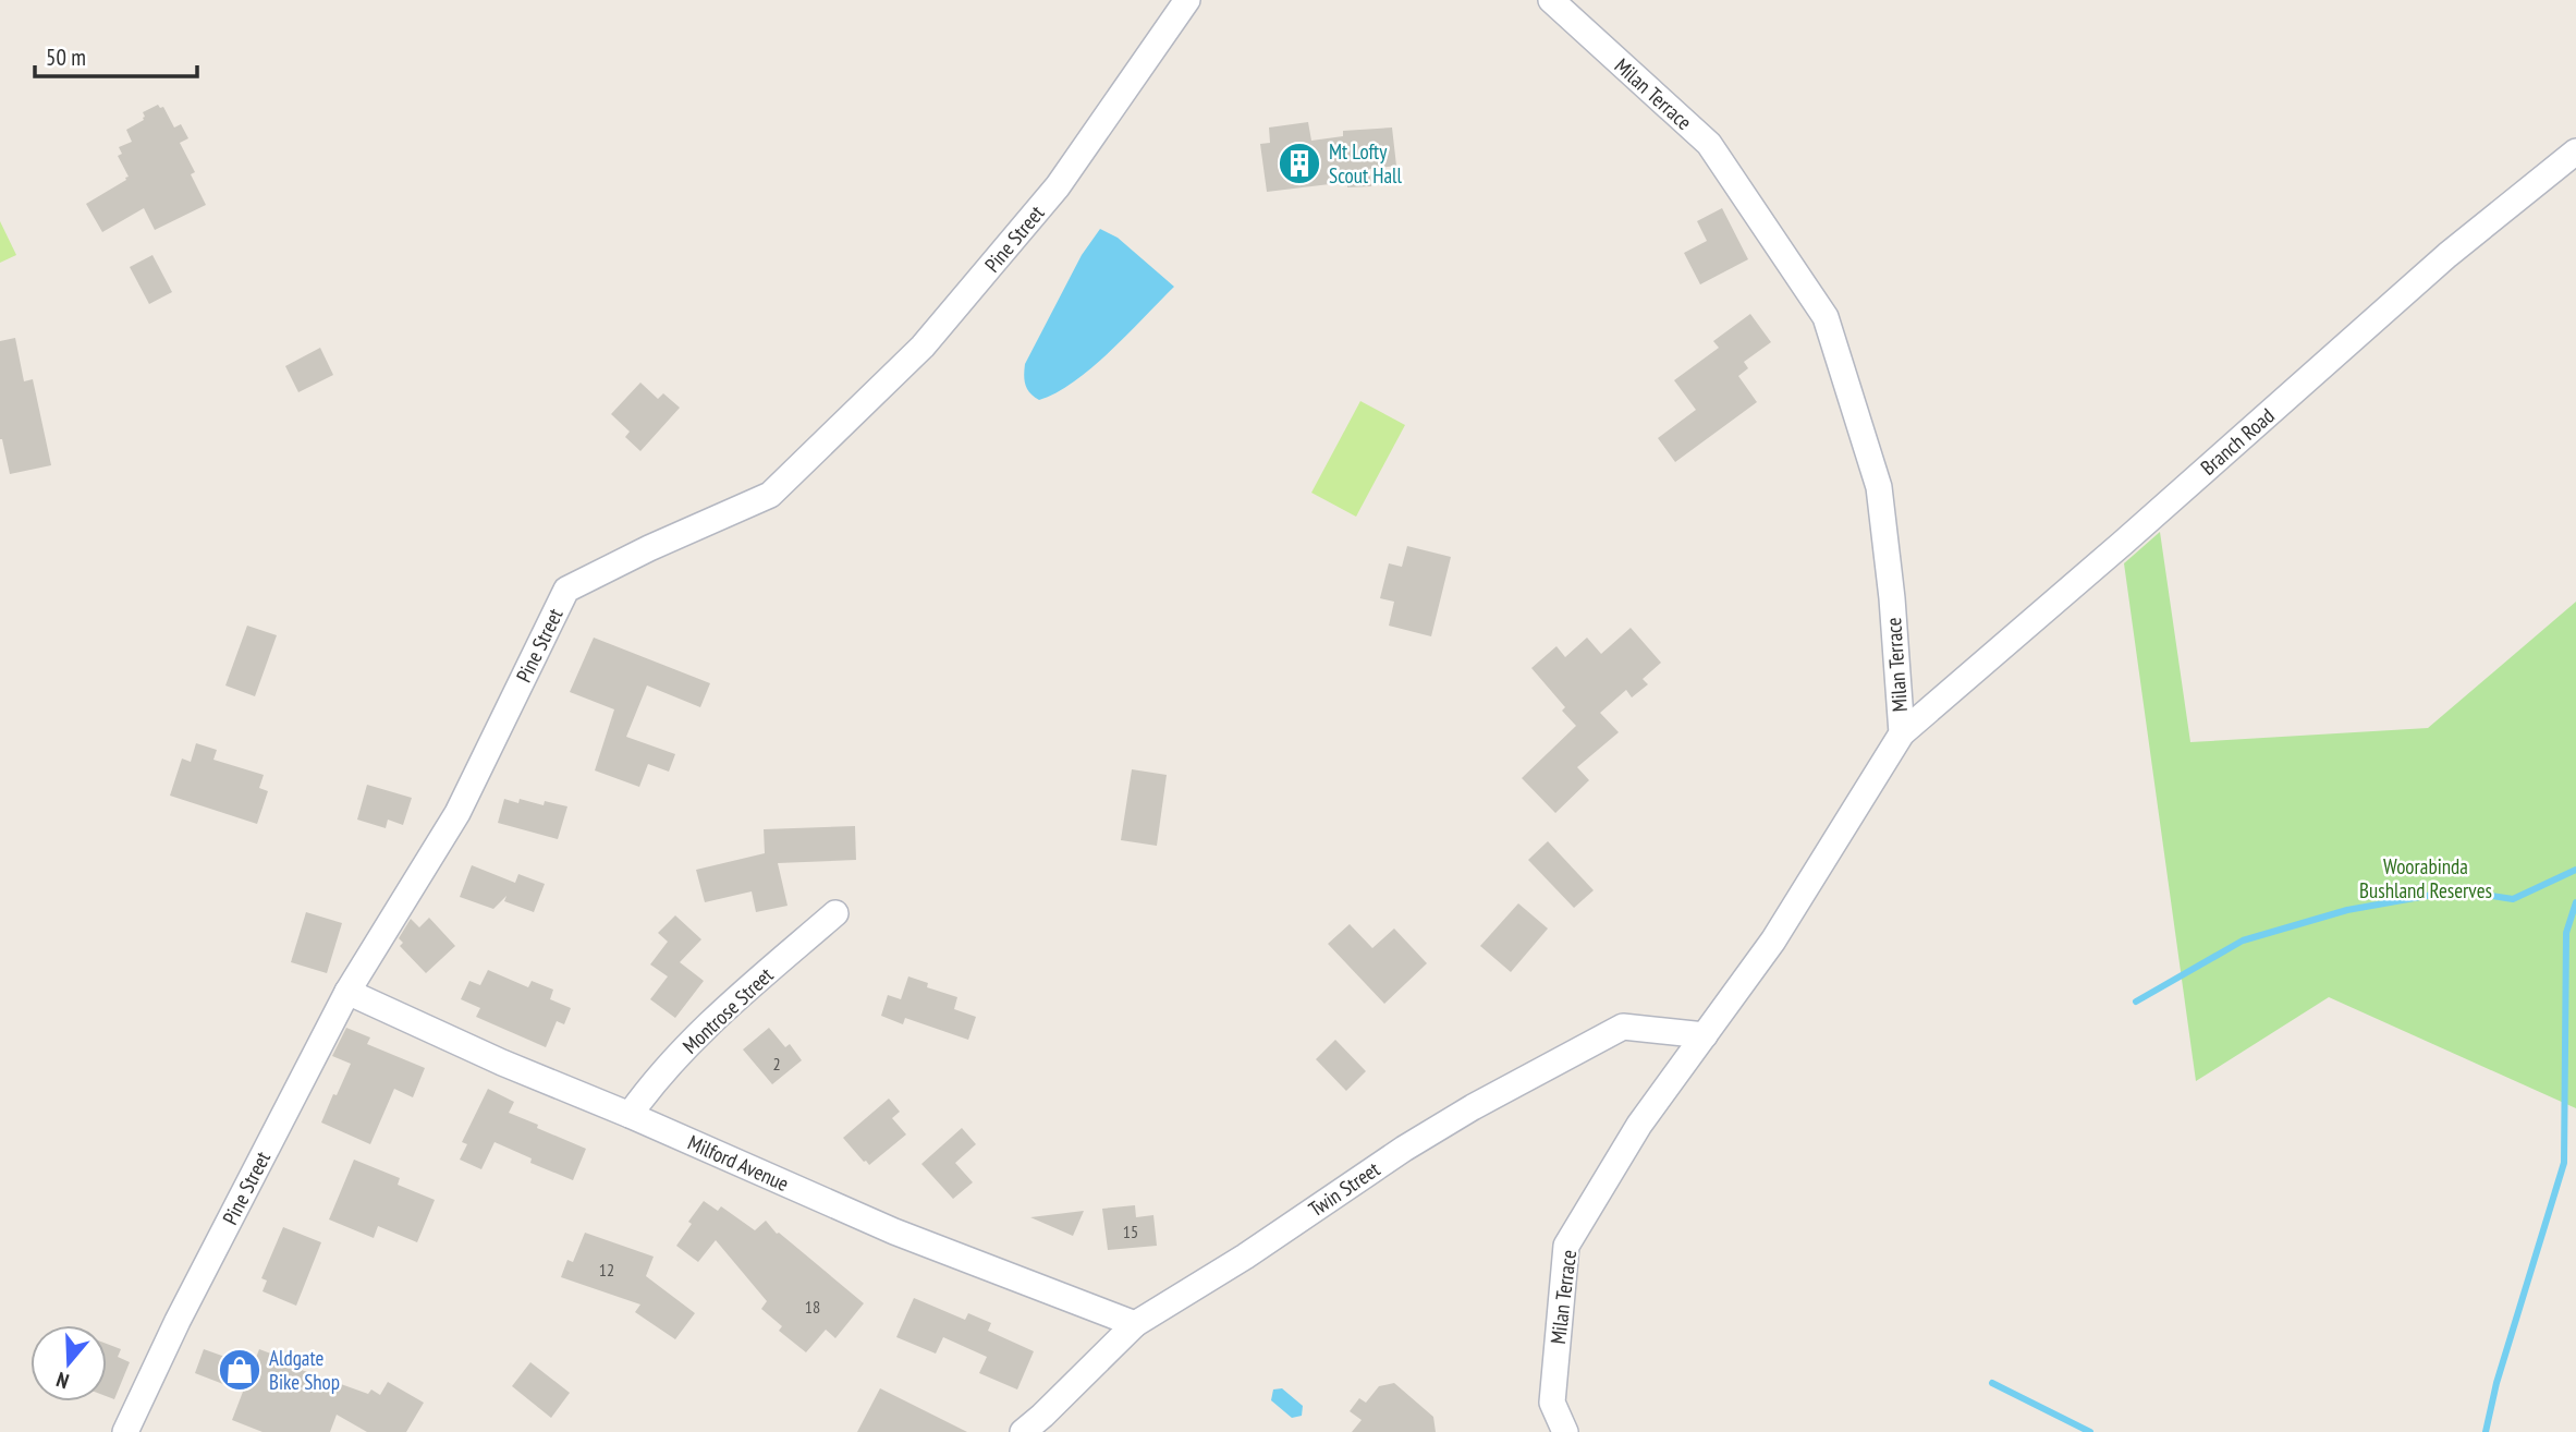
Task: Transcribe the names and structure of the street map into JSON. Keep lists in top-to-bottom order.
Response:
{
  "streets": {
    "street": [
      "Milan Terrace",
      "Pine Street",
      "Branch Road",
      "Montrose Street",
      "Milford Avenue",
      "Twin Street"
    ]
  },
  "crossings": [
    ["Milan Terrace", "Branch Road"],
    ["Milan Terrace", "Twin Street"],
    ["Pine Street", "Milford Avenue"],
    ["Montrose Street", "Milford Avenue"],
    ["Milford Avenue", "Twin Street"]
  ],
  "parks": ["Woorabinda Bushland Reserves"],
  "places": {
    "building": ["Mt Lofty Scout Hall"],
    "shop": ["Aldgate Bike Shop"]
  },
  "house_numbers": [
    "2",
    "15",
    "12",
    "18"
  ],
  "scale_bar": "50 m",
  "north": "bottom"
}
